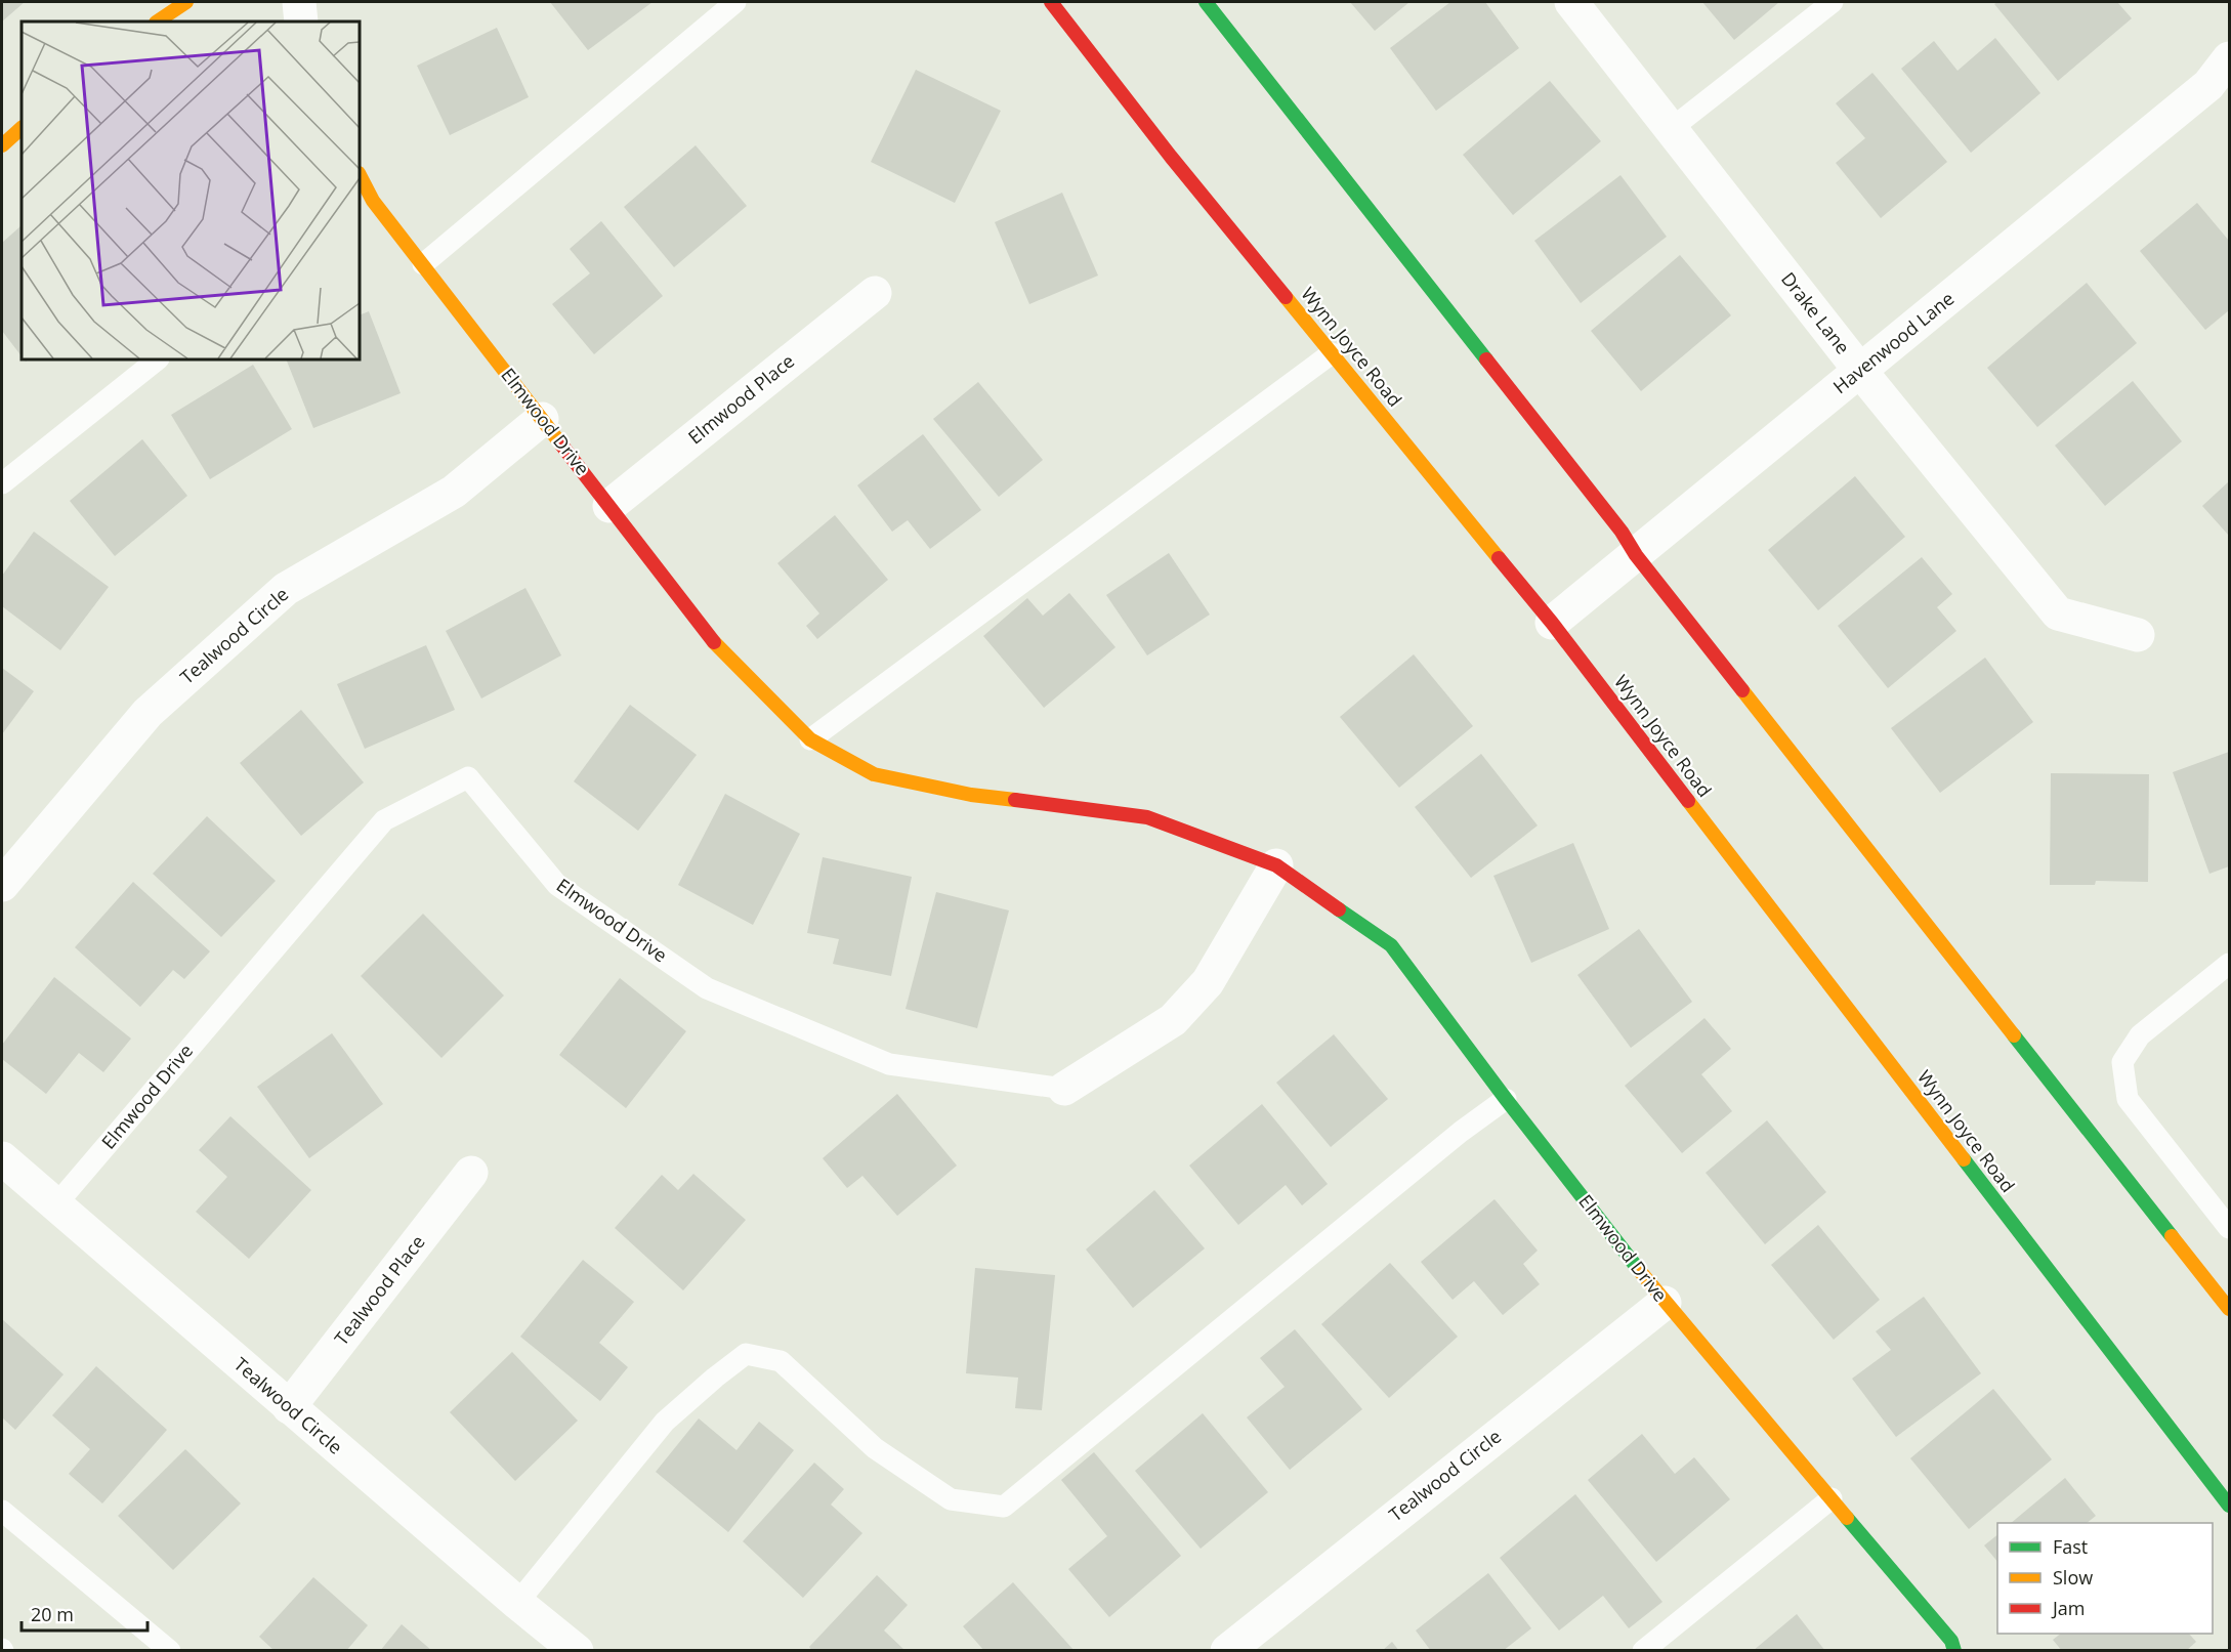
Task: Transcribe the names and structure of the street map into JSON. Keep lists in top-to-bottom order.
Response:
{
  "streets": {
    "main road": ["Wynn Joyce Road", "Elmwood Drive"],
    "street": [
      "Drake Lane",
      "Havenwood Lane",
      "Elmwood Place",
      "Tealwood Circle",
      "Tealwood Place"
    ]
  },
  "crossings": [
    ["Drake Lane", "Havenwood Lane"],
    ["Havenwood Lane", "Wynn Joyce Road"],
    ["Elmwood Place", "Elmwood Drive"],
    ["Elmwood Drive", "Tealwood Circle"],
    ["Tealwood Circle", "Tealwood Place"]
  ],
  "legend": ["Fast", "Slow", "Jam"],
  "scale_bar": "20 m"
}
